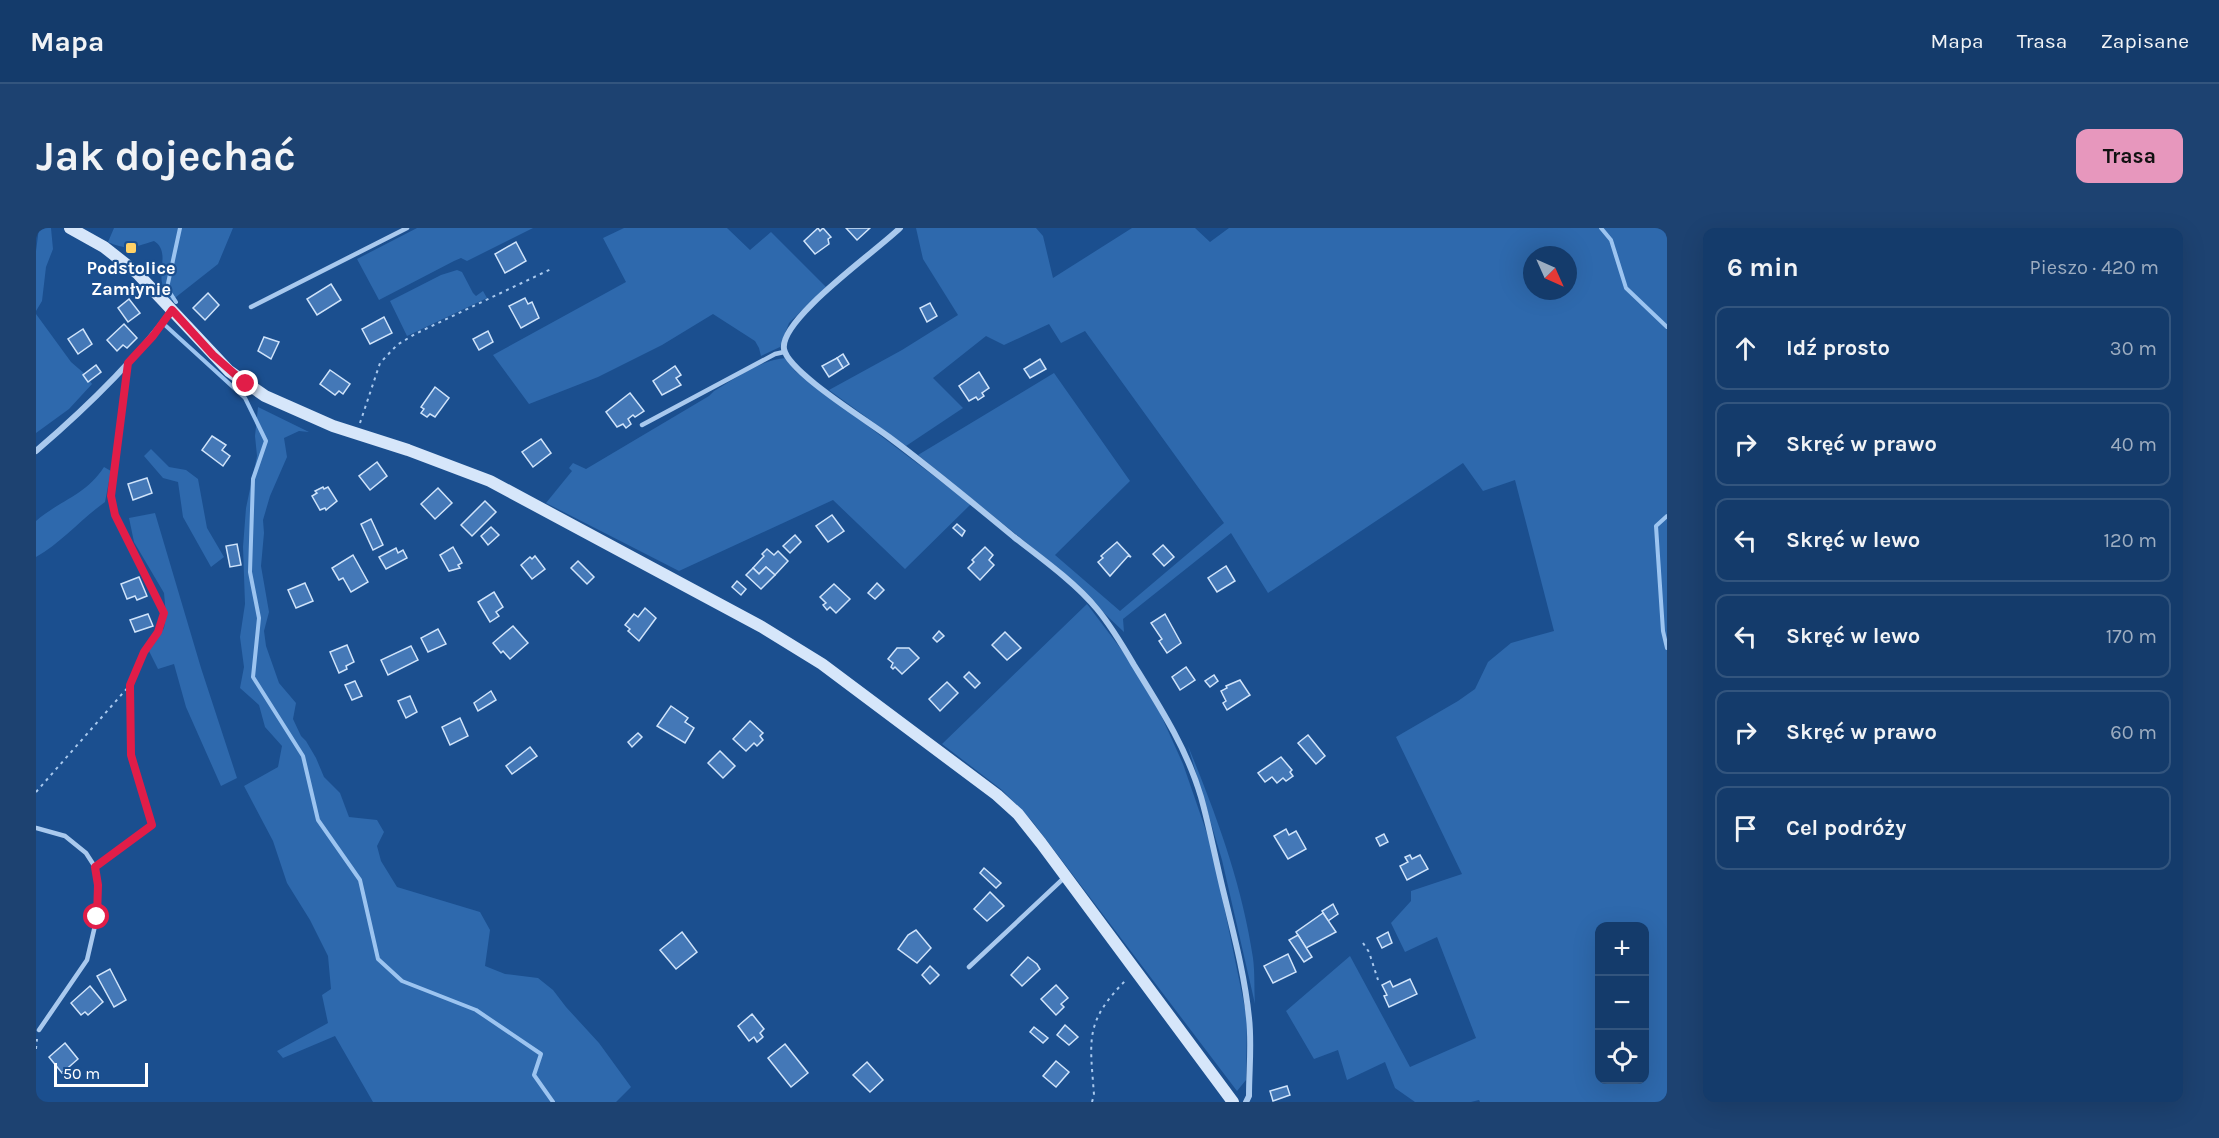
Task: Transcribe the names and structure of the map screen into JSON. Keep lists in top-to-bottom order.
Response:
{
  "places": {
    "transit": ["Podstolice Zamłynie"]
  },
  "scale_bar": "50 m",
  "north": "bottom right",
  "page": {
    "header": "Mapa",
    "nav": ["Mapa", "Trasa", "Zapisane"],
    "buttons": "Trasa",
    "title": "Jak dojechać",
    "heading": ["6 min", "Pieszo · 420 m"],
    "list": [
      ["Idź prosto", "30 m"],
      ["Skręć w prawo", "40 m"],
      ["Skręć w lewo", "120 m"],
      ["Skręć w lewo", "170 m"],
      ["Skręć w prawo", "60 m"],
      "Cel podróży"
    ],
    "map_buttons": ["+", "−"],
    "scale": "50 m"
  }
}
